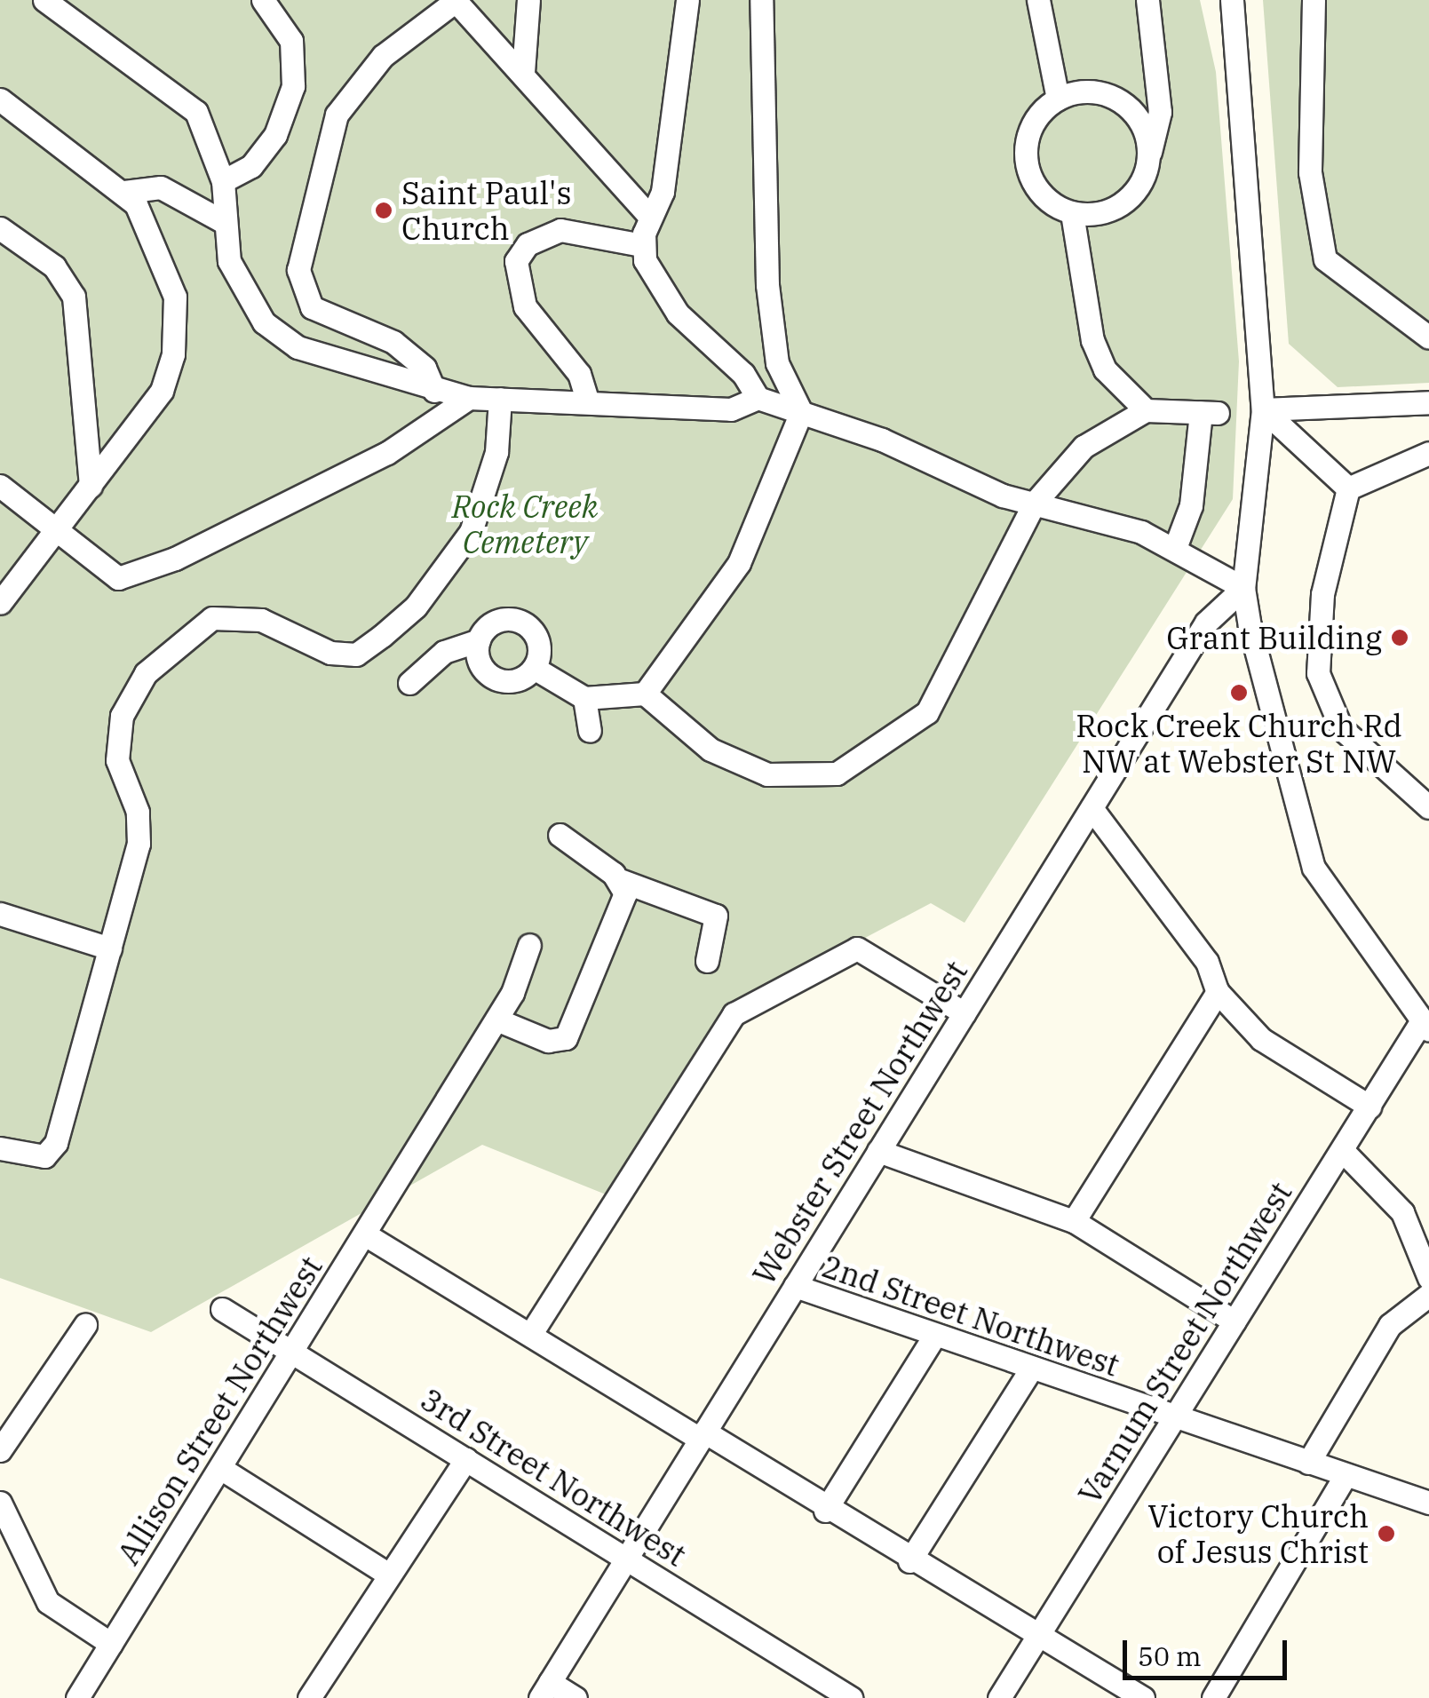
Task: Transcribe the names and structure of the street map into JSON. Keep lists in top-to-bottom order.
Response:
{
  "streets": {
    "street": [
      "Webster Street Northwest",
      "2nd Street Northwest",
      "Varnum Street Northwest",
      "Allison Street Northwest",
      "3rd Street Northwest"
    ]
  },
  "crossings": [
    ["Webster Street Northwest", "2nd Street Northwest"],
    ["Webster Street Northwest", "3rd Street Northwest"],
    ["2nd Street Northwest", "Varnum Street Northwest"],
    ["Allison Street Northwest", "3rd Street Northwest"]
  ],
  "parks": ["Rock Creek Cemetery"],
  "places": [
    "Saint Paul's Church",
    "Grant Building",
    "Rock Creek Church Rd NW at Webster St NW",
    "Victory Church of Jesus Christ"
  ],
  "scale_bar": "50 m"
}
